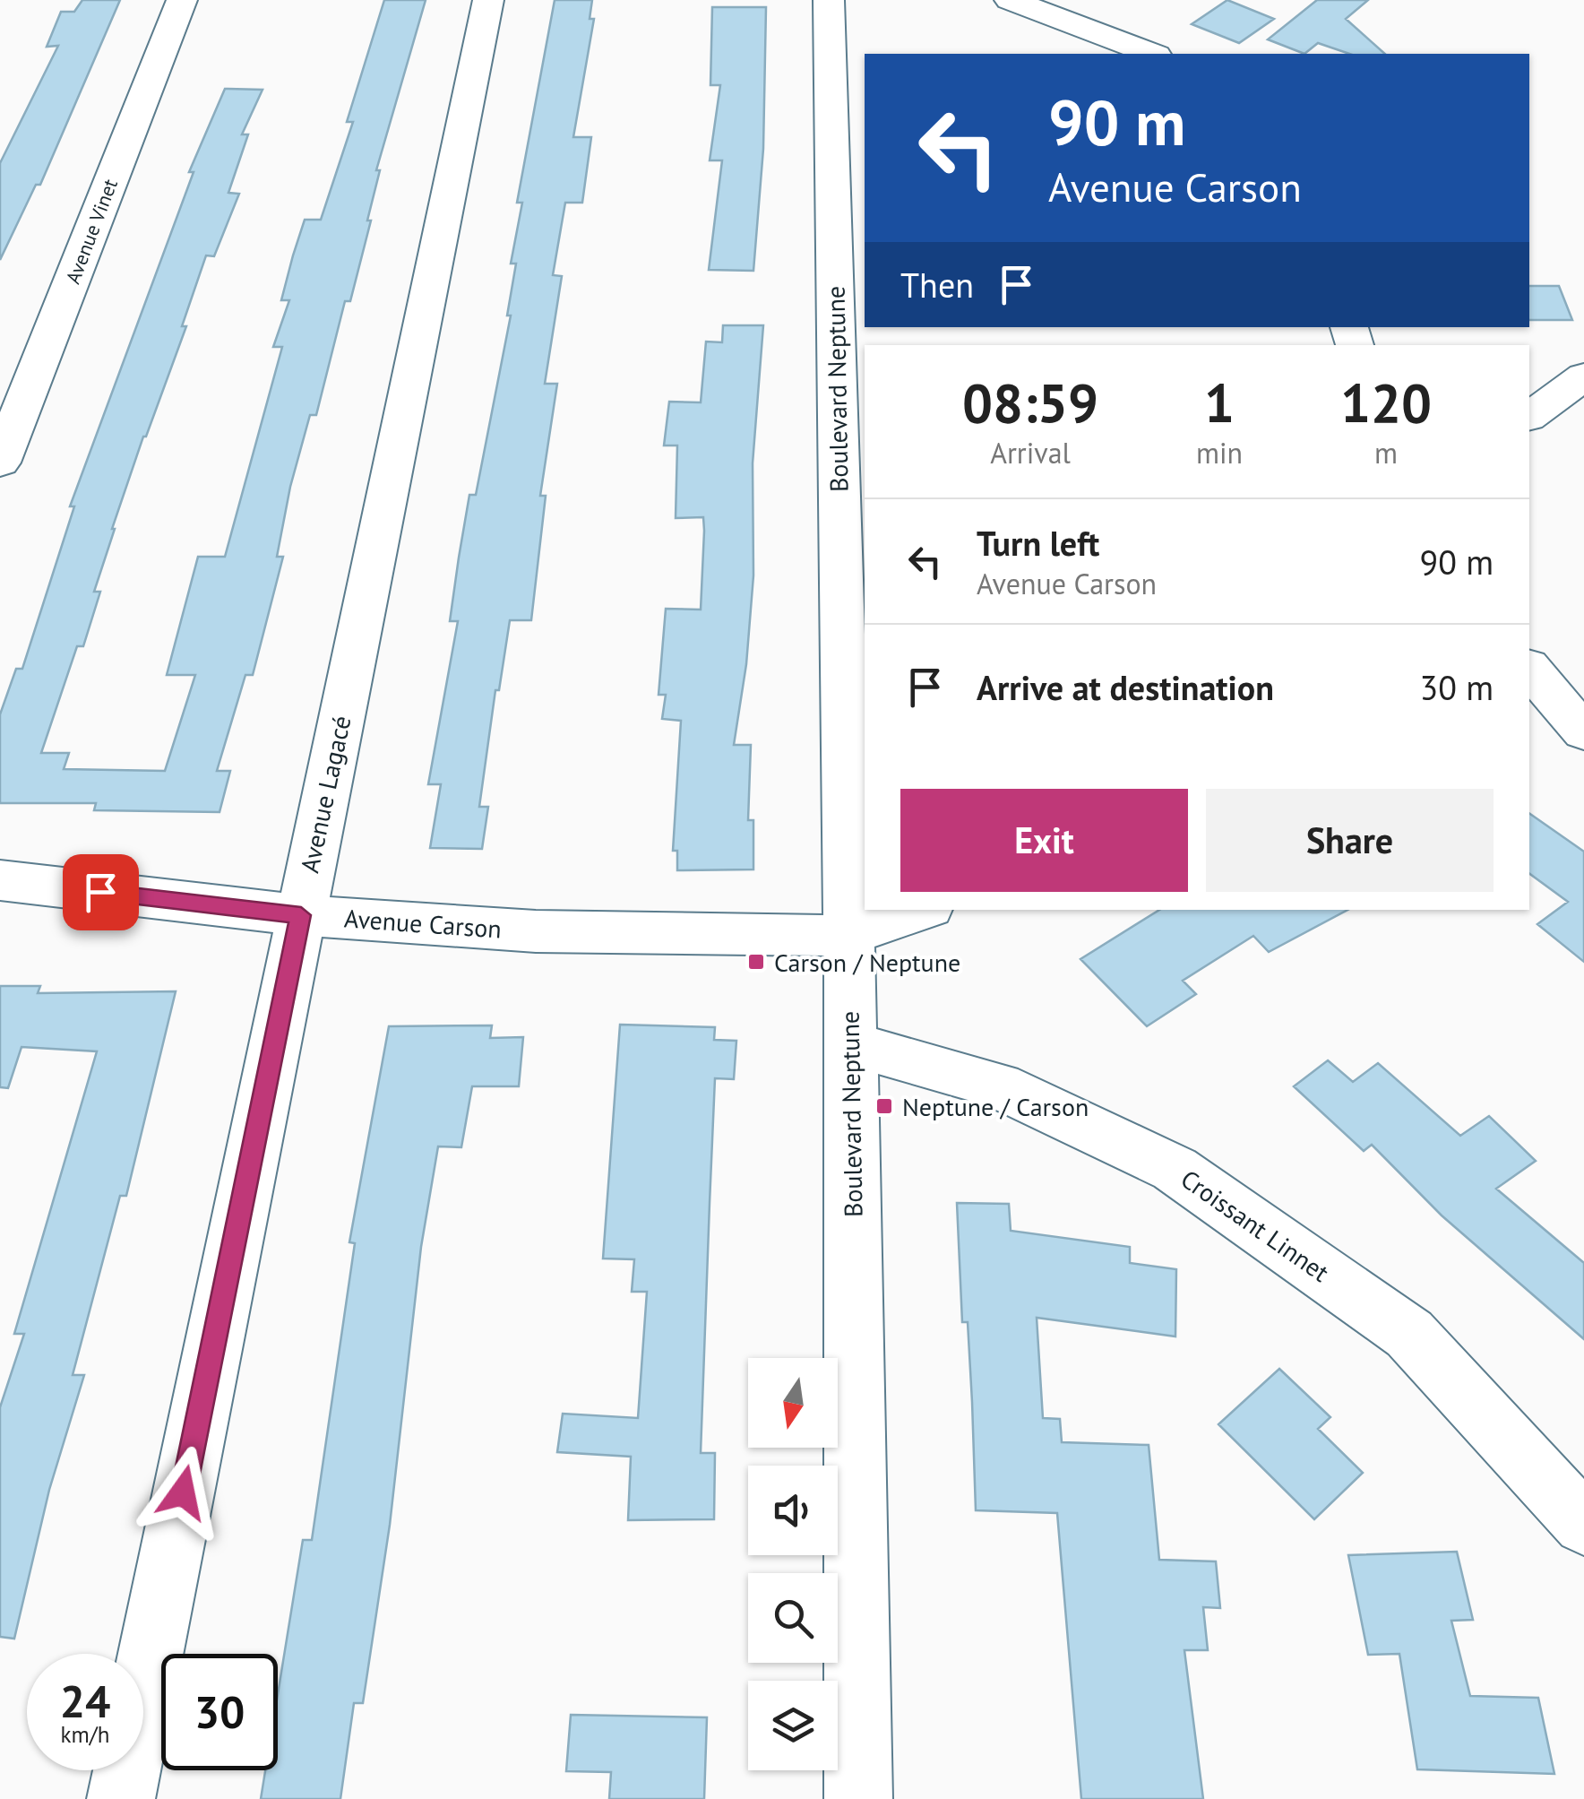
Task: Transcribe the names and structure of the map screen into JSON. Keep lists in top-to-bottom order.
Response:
{
  "streets": {
    "street": [
      "Avenue Vinet",
      "Boulevard Neptune",
      "Avenue Lagacé",
      "Avenue Carson",
      "Croissant Linnet"
    ]
  },
  "crossings": [
    ["Boulevard Neptune", "Avenue Carson"],
    ["Boulevard Neptune", "Croissant Linnet"],
    ["Avenue Lagacé", "Avenue Carson"]
  ],
  "places": {
    "transit": ["Carson / Neptune", "Neptune / Carson"]
  },
  "north": "bottom",
  "page": {
    "turn": ["90 m", "Avenue Carson"],
    "then": "Then",
    "eta": [
      "08:59",
      "Arrival",
      "1",
      "min",
      "120",
      "m"
    ],
    "list": [
      {
        "name": "Turn left",
        "note": "Avenue Carson",
        "value": "90 m"
      },
      {
        "name": "Arrive at destination",
        "value": "30 m"
      }
    ],
    "buttons": ["Exit", "Share"],
    "speed": "24 km/h",
    "limit": "30"
  }
}
